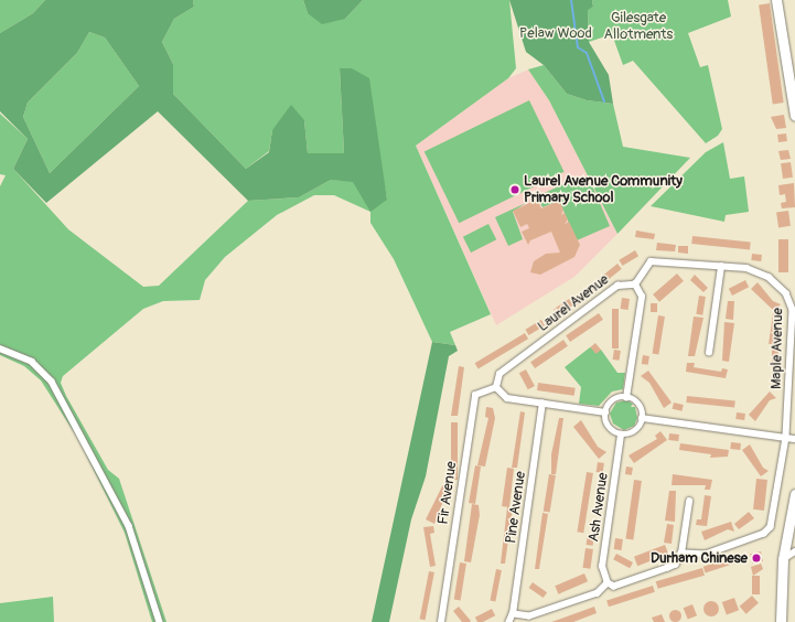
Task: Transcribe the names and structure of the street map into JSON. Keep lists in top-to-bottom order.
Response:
{
  "streets": {
    "street": [
      "Laurel Avenue",
      "Maple Avenue",
      "Fir Avenue",
      "Pine Avenue",
      "Ash Avenue"
    ]
  },
  "crossings": [
    ["Laurel Avenue", "Fir Avenue"]
  ],
  "parks": ["Gilesgate Allotments", "Pelaw Wood"],
  "places": ["Laurel Avenue Community Primary School", "Durham Chinese"]
}
